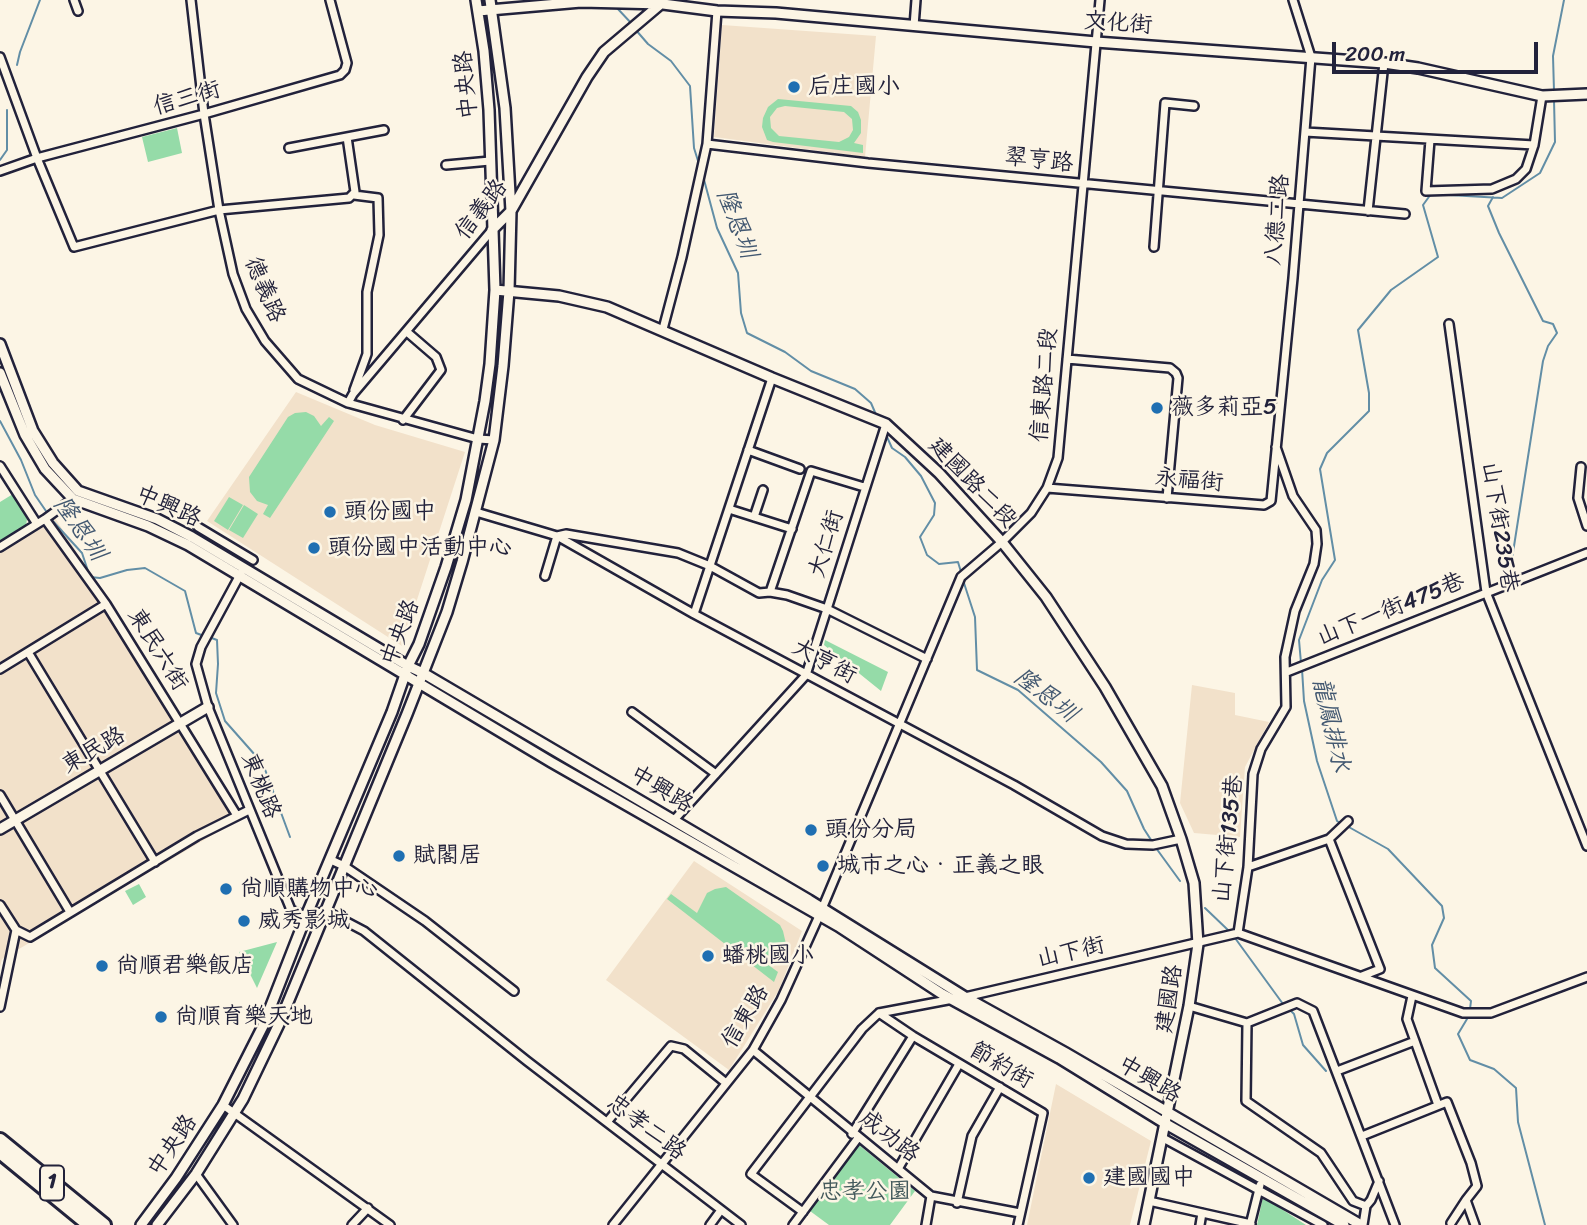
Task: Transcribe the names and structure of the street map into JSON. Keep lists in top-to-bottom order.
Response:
{
  "streets": {
    "main road": ["1"],
    "street": [
      "文化街",
      "中央路",
      "信三街",
      "翠亨路",
      "信義路",
      "八德二路",
      "德義路",
      "信東路二段",
      "永福街",
      "建國路二段",
      "中興路",
      "山下街235巷",
      "大仁街",
      "山下一街475巷",
      "東民六街",
      "大亨街",
      "東民路",
      "東桃路",
      "山下街135巷",
      "山下街",
      "建國路",
      "信東路",
      "節約街",
      "忠孝二路",
      "成功路"
    ]
  },
  "crossings": [
    ["文化街", "中央路"],
    ["文化街", "信義路"],
    ["文化街", "八德二路"],
    ["文化街", "信東路二段"],
    ["中央路", "信義路"],
    ["中央路", "德義路"],
    ["中央路", "建國路二段"],
    ["中央路", "中興路"],
    ["中央路", "大亨街"],
    ["中央路", "東桃路"],
    ["中央路", "忠孝二路"],
    ["信三街", "德義路"],
    ["翠亨路", "八德二路"],
    ["翠亨路", "信東路二段"],
    ["信義路", "德義路"],
    ["八德二路", "永福街"],
    ["八德二路", "山下街135巷"],
    ["信東路二段", "永福街"],
    ["信東路二段", "建國路二段"],
    ["信東路二段", "大亨街"],
    ["信東路二段", "信東路"],
    ["永福街", "山下街135巷"],
    ["建國路二段", "大仁街"],
    ["建國路二段", "大亨街"],
    ["建國路二段", "山下街"],
    ["建國路二段", "建國路"],
    ["中興路", "東桃路"],
    ["中興路", "山下街"],
    ["中興路", "建國路"],
    ["中興路", "信東路"],
    ["山下街235巷", "山下一街475巷"],
    ["大仁街", "大亨街"],
    ["山下一街475巷", "山下街135巷"],
    ["東民六街", "東民路"],
    ["大亨街", "信東路"],
    ["東民路", "東桃路"],
    ["山下街135巷", "山下街"],
    ["山下街", "建國路"],
    ["山下街", "節約街"],
    ["信東路", "忠孝二路"],
    ["信東路", "成功路"],
    ["節約街", "成功路"]
  ],
  "water": ["隆恩圳", "龍鳳排水"],
  "parks": ["忠孝公園"],
  "places": [
    "后庄國小",
    "薇多莉亞5",
    "頭份國中",
    "頭份國中活動中心",
    "頭份分局",
    "賦閣居",
    "城市之心‧正義之眼",
    "尚順購物中心",
    "威秀影城",
    "蟠桃國小",
    "尚順君樂飯店",
    "尚順育樂天地",
    "建國國中"
  ],
  "scale_bar": "200 m"
}
